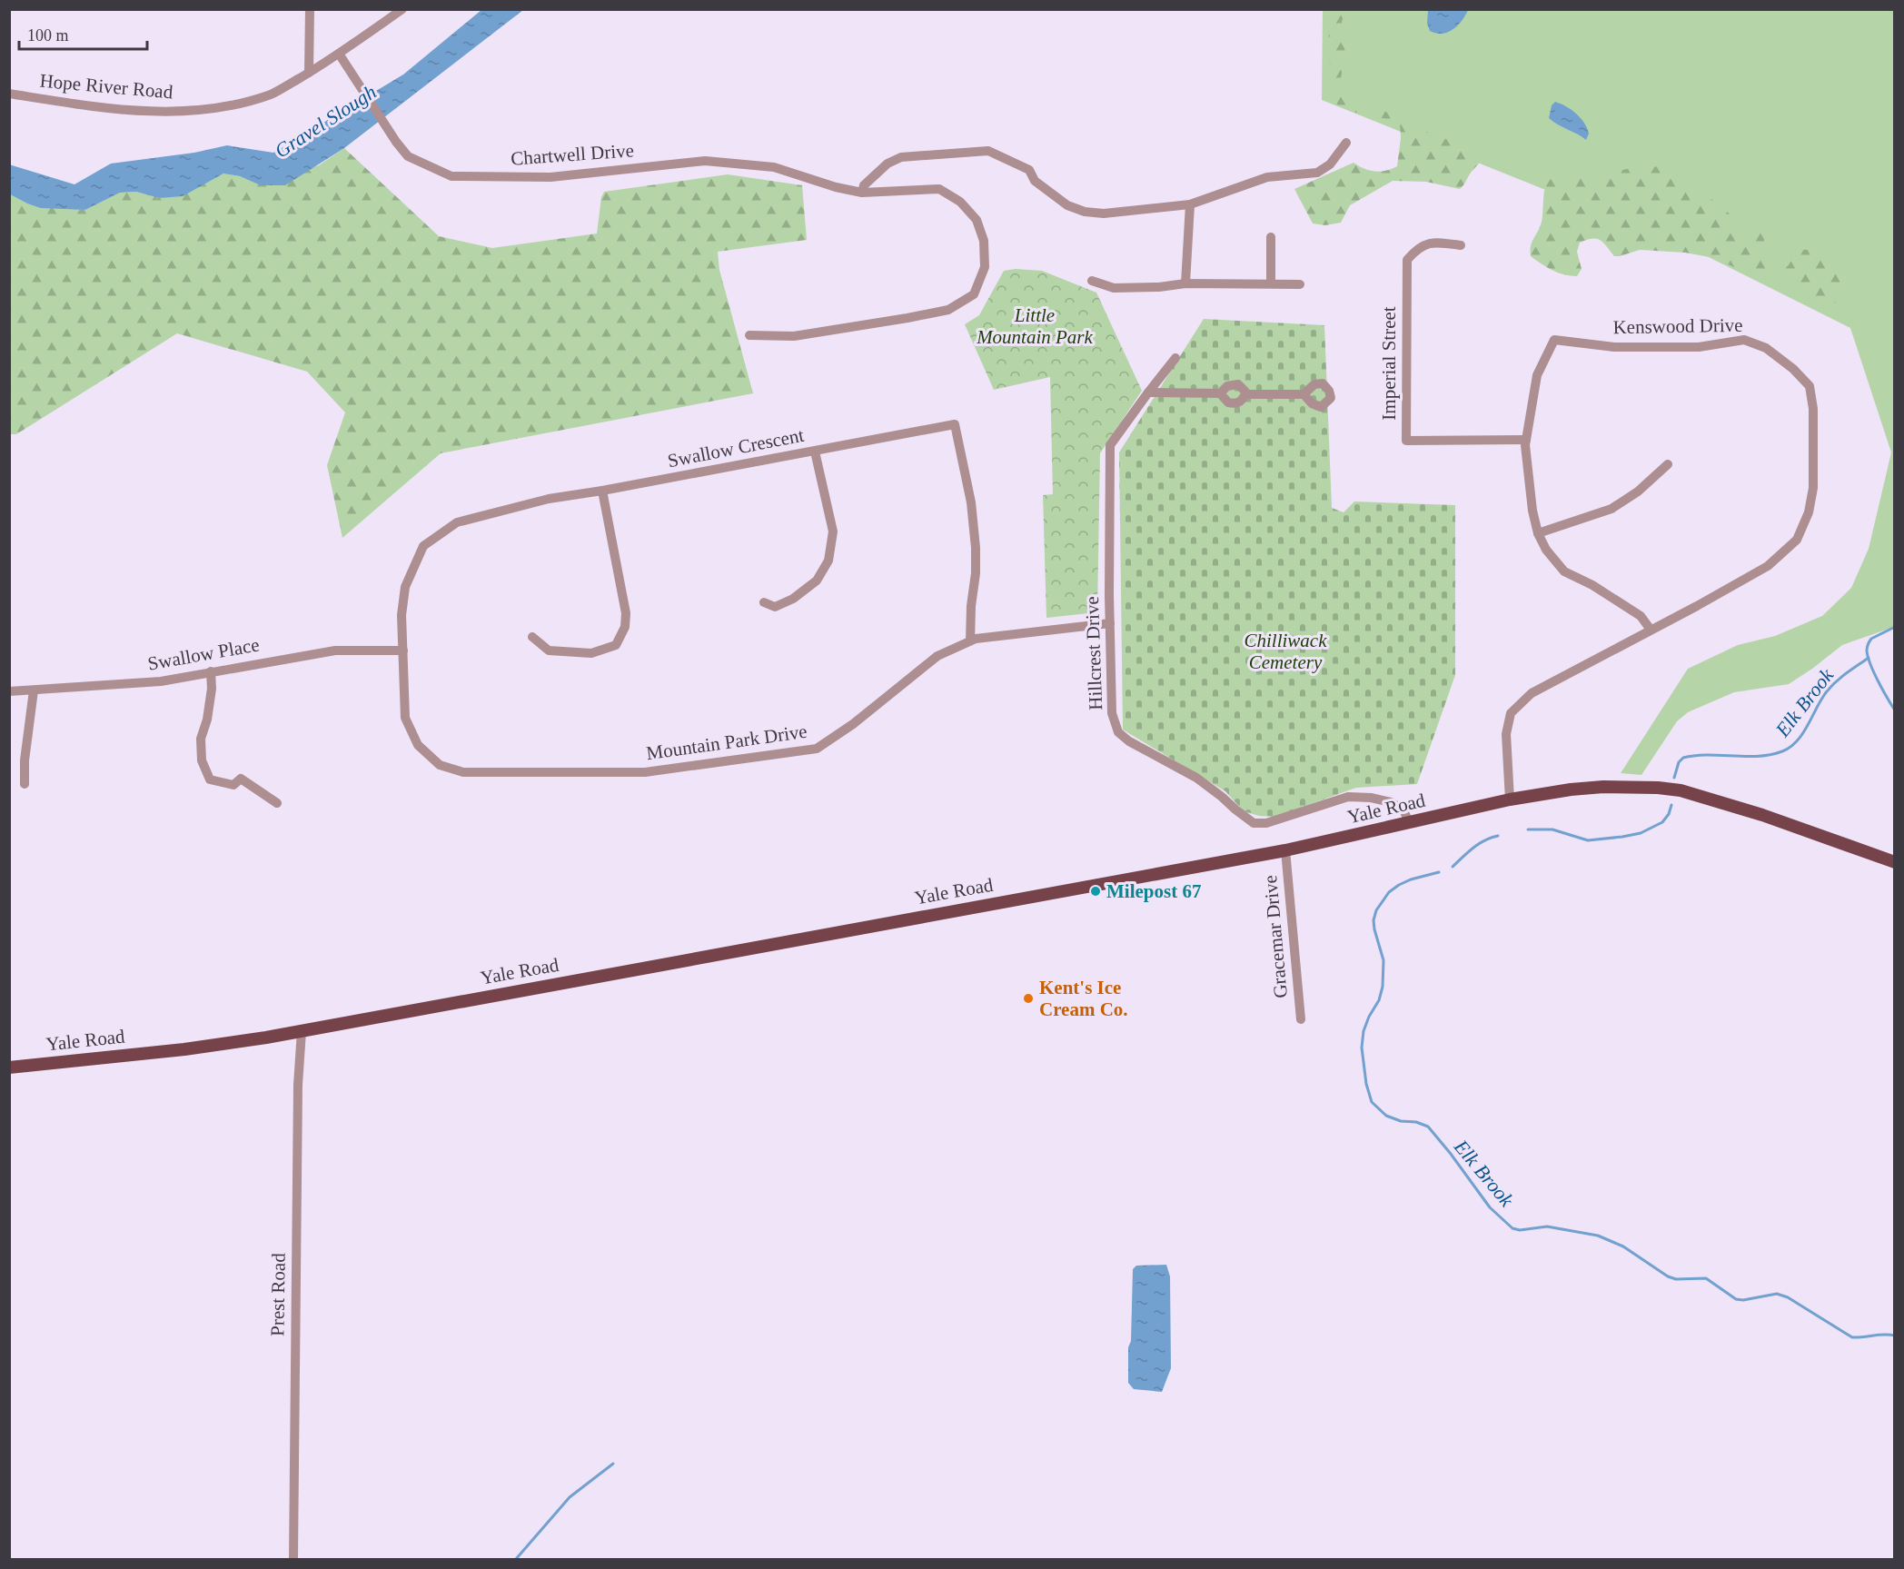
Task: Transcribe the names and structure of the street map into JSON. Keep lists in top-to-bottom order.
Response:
{
  "streets": {
    "main road": ["Yale Road"],
    "street": [
      "Hope River Road",
      "Chartwell Drive",
      "Kenswood Drive",
      "Imperial Street",
      "Swallow Crescent",
      "Hillcrest Drive",
      "Swallow Place",
      "Mountain Park Drive",
      "Gracemar Drive",
      "Prest Road"
    ]
  },
  "crossings": [
    ["Hope River Road", "Chartwell Drive"],
    ["Kenswood Drive", "Imperial Street"],
    ["Kenswood Drive", "Yale Road"],
    ["Swallow Crescent", "Swallow Place"],
    ["Swallow Crescent", "Mountain Park Drive"],
    ["Hillcrest Drive", "Mountain Park Drive"],
    ["Hillcrest Drive", "Yale Road"],
    ["Swallow Place", "Mountain Park Drive"],
    ["Yale Road", "Gracemar Drive"],
    ["Yale Road", "Prest Road"]
  ],
  "water": ["Gravel Slough", "Elk Brook"],
  "parks": ["Little Mountain Park", "Chilliwack Cemetery"],
  "places": ["Milepost 67", "Kent's Ice Cream Co."],
  "scale_bar": "100 m"
}
